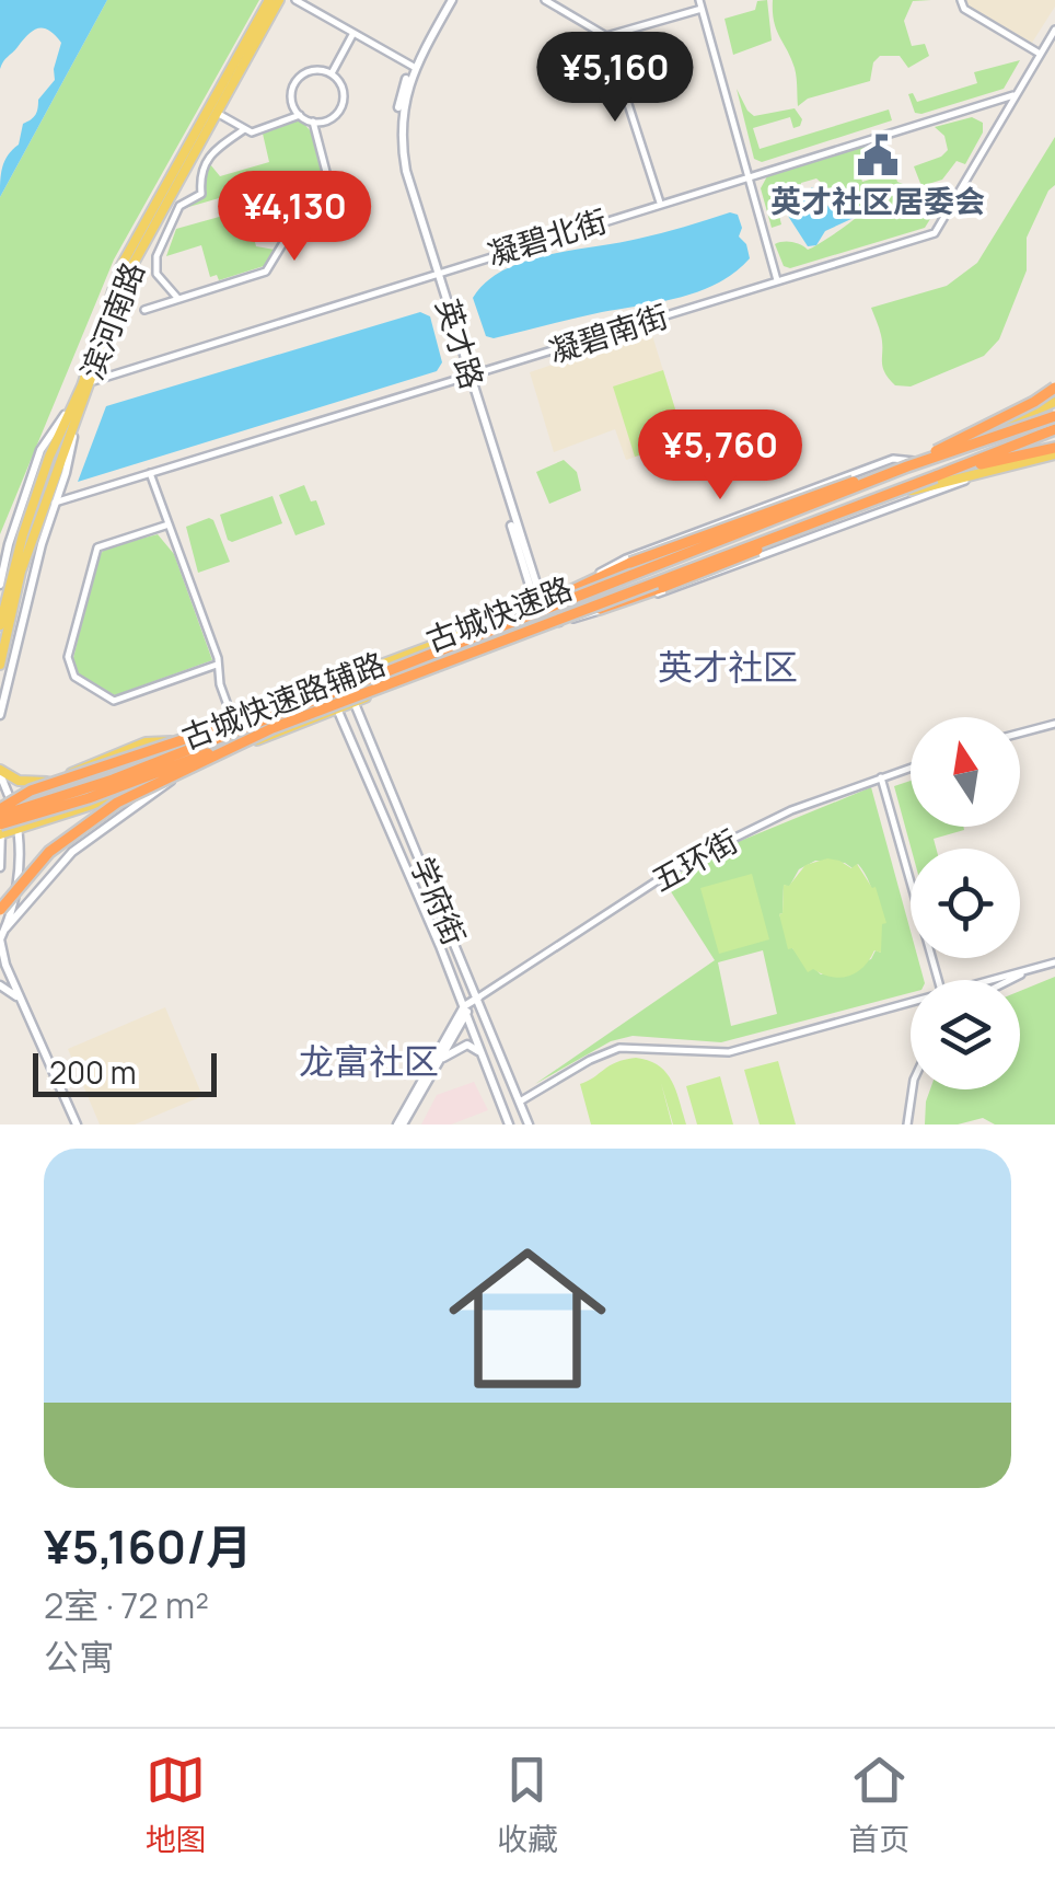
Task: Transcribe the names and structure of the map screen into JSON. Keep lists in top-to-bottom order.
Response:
{
  "streets": {
    "highway": ["古城快速路"],
    "main road": [
      "滨河南路",
      "英才路",
      "古城快速路辅路",
      "学府街"
    ],
    "street": ["凝碧北街", "凝碧南街", "五环街"]
  },
  "crossings": [
    ["凝碧北街", "滨河南路"],
    ["凝碧北街", "凝碧南街"],
    ["凝碧北街", "英才路"],
    ["凝碧南街", "英才路"],
    ["英才路", "古城快速路辅路"],
    ["古城快速路", "古城快速路辅路"],
    ["古城快速路辅路", "学府街"],
    ["五环街", "学府街"]
  ],
  "districts": ["英才社区", "龙富社区"],
  "places": {
    "public building": ["英才社区居委会"]
  },
  "scale_bar": "200 m",
  "north": "top",
  "page": {
    "price": ["¥5,160", "¥4,130", "¥5,760"],
    "scale": "200 m",
    "list": [
      {
        "name": "¥5,160/月",
        "note": "2室 · 72 m² · 公寓"
      }
    ],
    "tabs": ["地图", "收藏", "首页"]
  }
}
